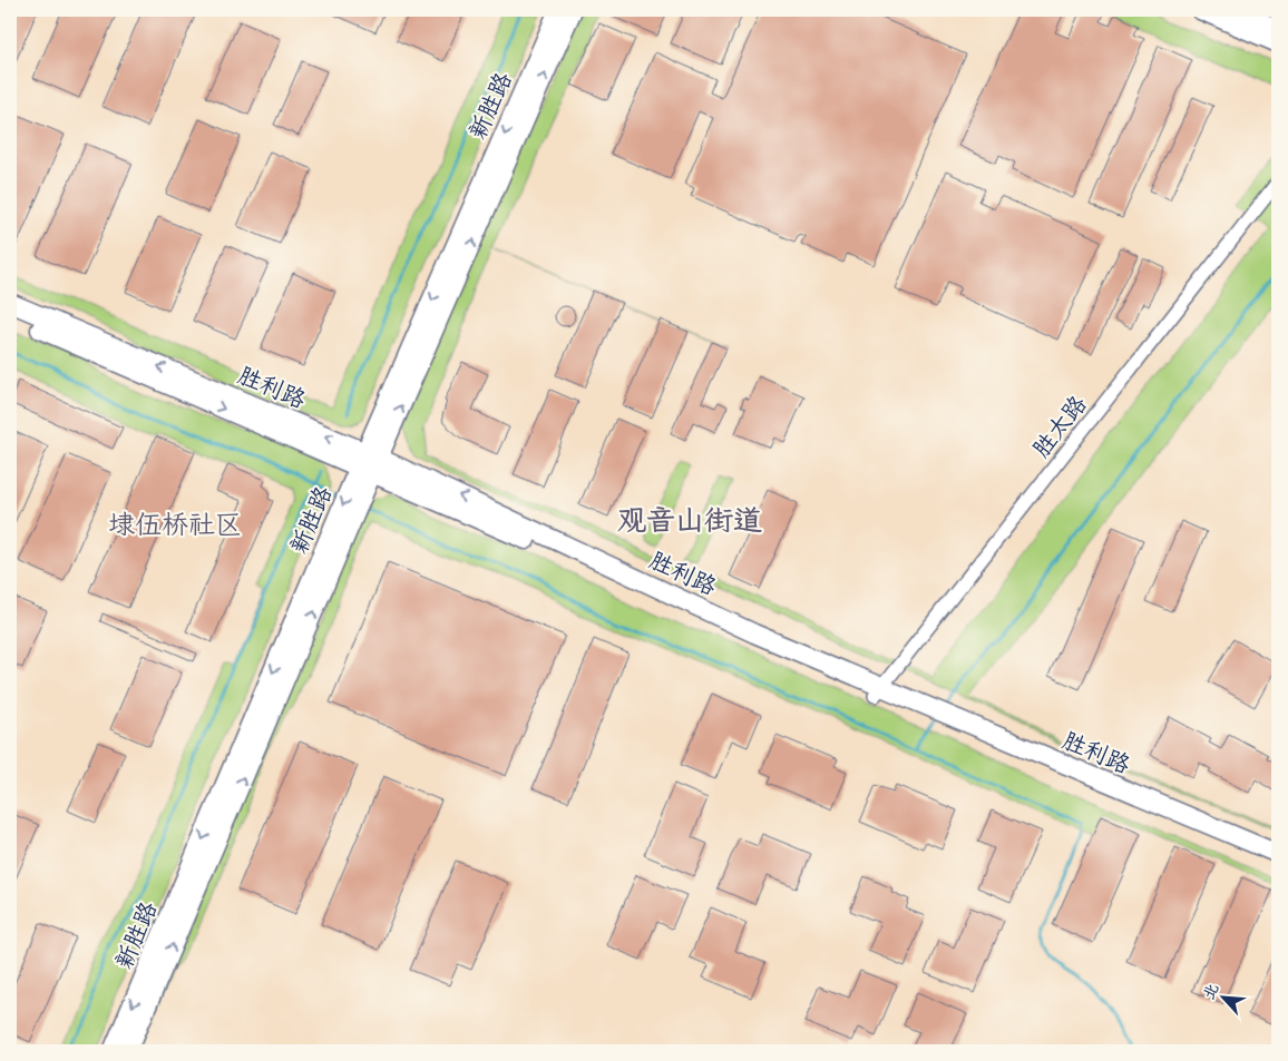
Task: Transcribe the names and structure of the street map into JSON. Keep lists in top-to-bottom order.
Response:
{
  "streets": {
    "street": ["新胜路", "胜利路", "胜太路"]
  },
  "crossings": [
    ["新胜路", "胜利路"],
    ["胜利路", "胜太路"]
  ],
  "districts": ["观音山街道", "埭伍桥社区"],
  "north": "top left"
}
